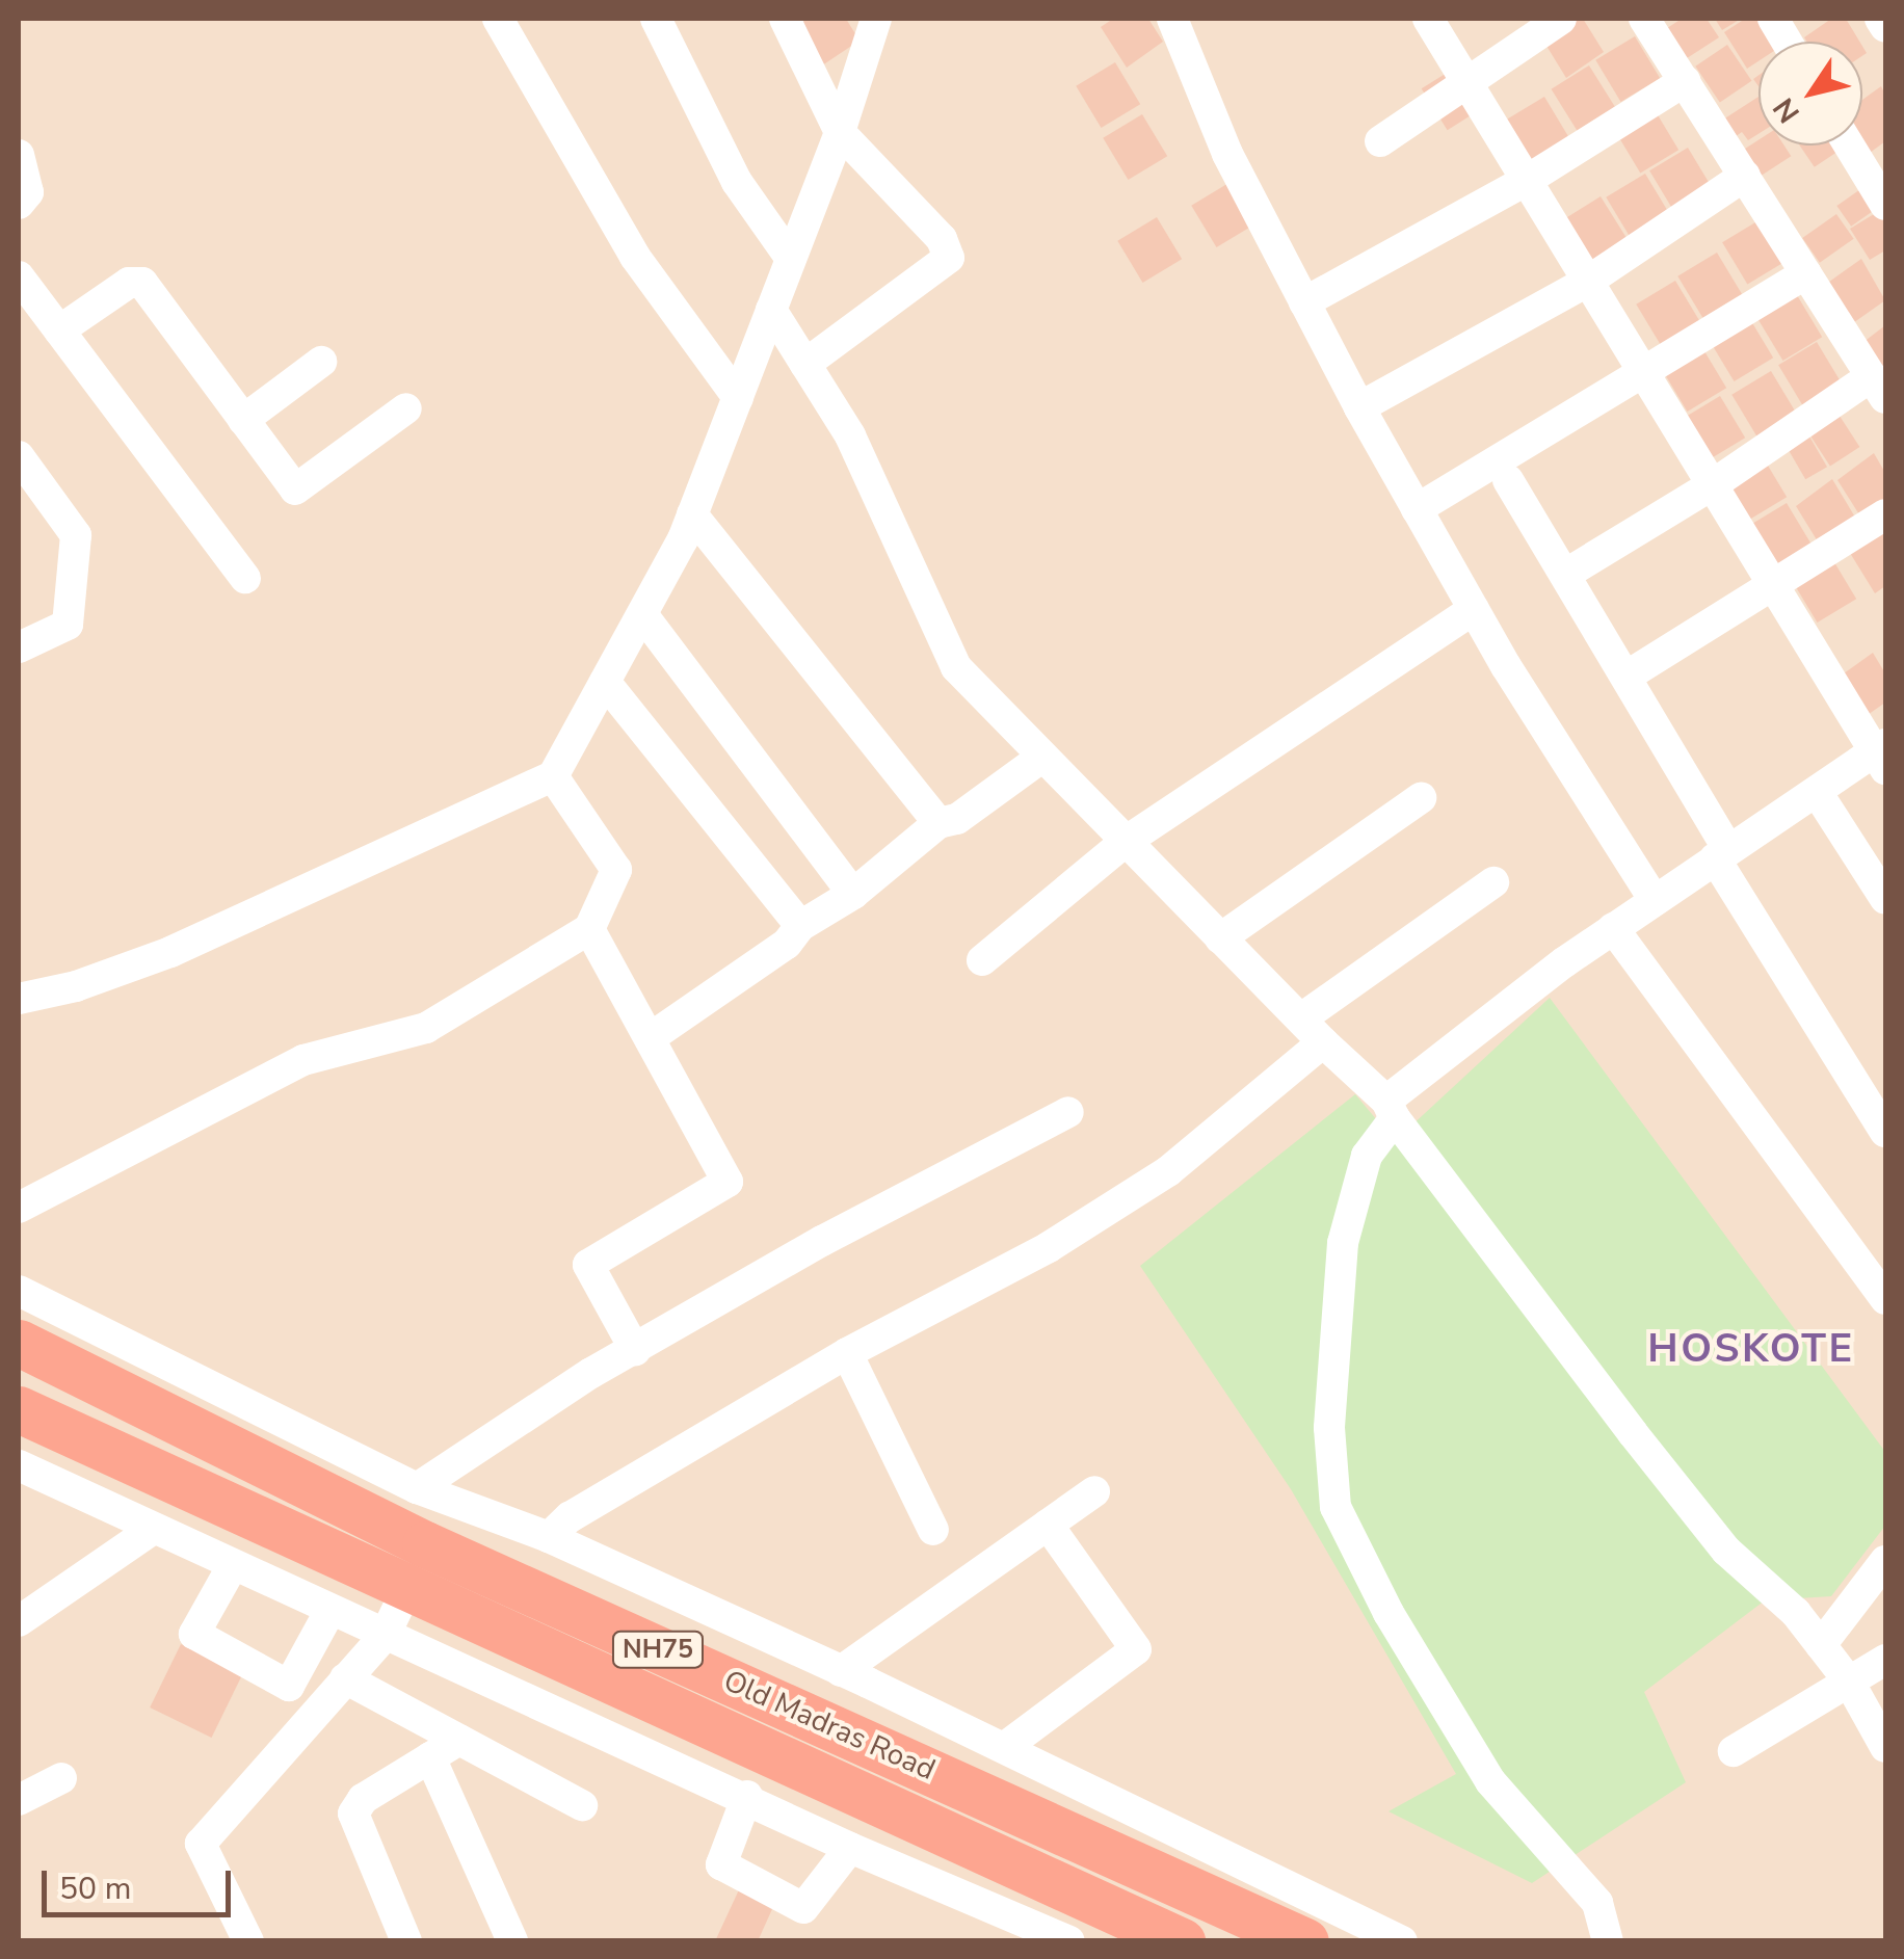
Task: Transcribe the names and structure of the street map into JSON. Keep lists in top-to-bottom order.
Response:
{
  "streets": {
    "highway": ["NH75", "Old Madras Road"]
  },
  "districts": ["HOSKOTE"],
  "scale_bar": "50 m",
  "north": "bottom left"
}
